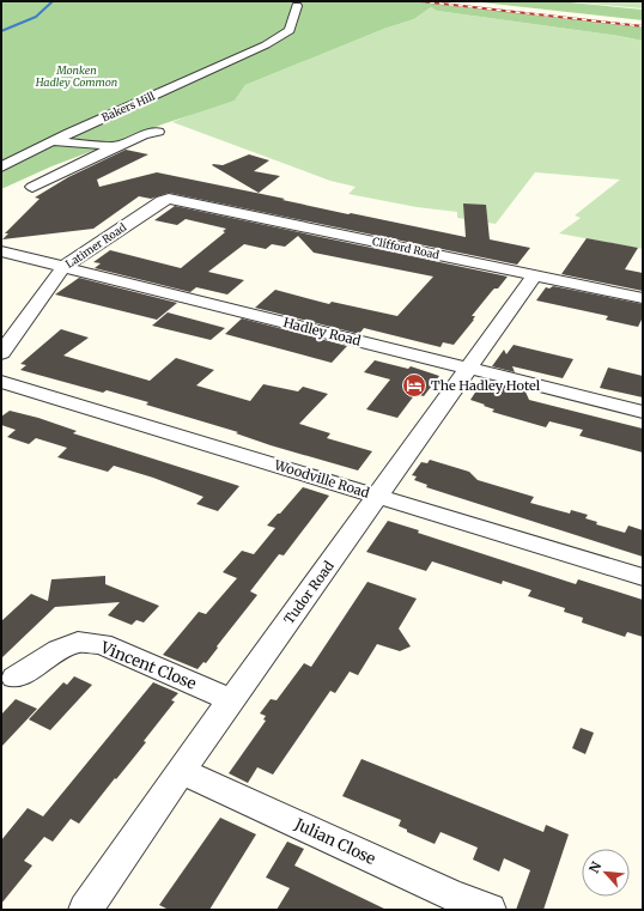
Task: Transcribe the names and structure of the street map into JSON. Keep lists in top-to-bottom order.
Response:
{
  "streets": {
    "street": [
      "Bakers Hill",
      "Latimer Road",
      "Clifford Road",
      "Hadley Road",
      "Woodville Road",
      "Tudor Road",
      "Vincent Close",
      "Julian Close"
    ]
  },
  "crossings": [
    ["Latimer Road", "Clifford Road"],
    ["Latimer Road", "Hadley Road"],
    ["Clifford Road", "Tudor Road"],
    ["Hadley Road", "Tudor Road"],
    ["Woodville Road", "Tudor Road"],
    ["Tudor Road", "Vincent Close"],
    ["Tudor Road", "Julian Close"]
  ],
  "parks": ["Monken Hadley Common"],
  "places": {
    "hotel": ["The Hadley Hotel"]
  },
  "north": "top left"
}
